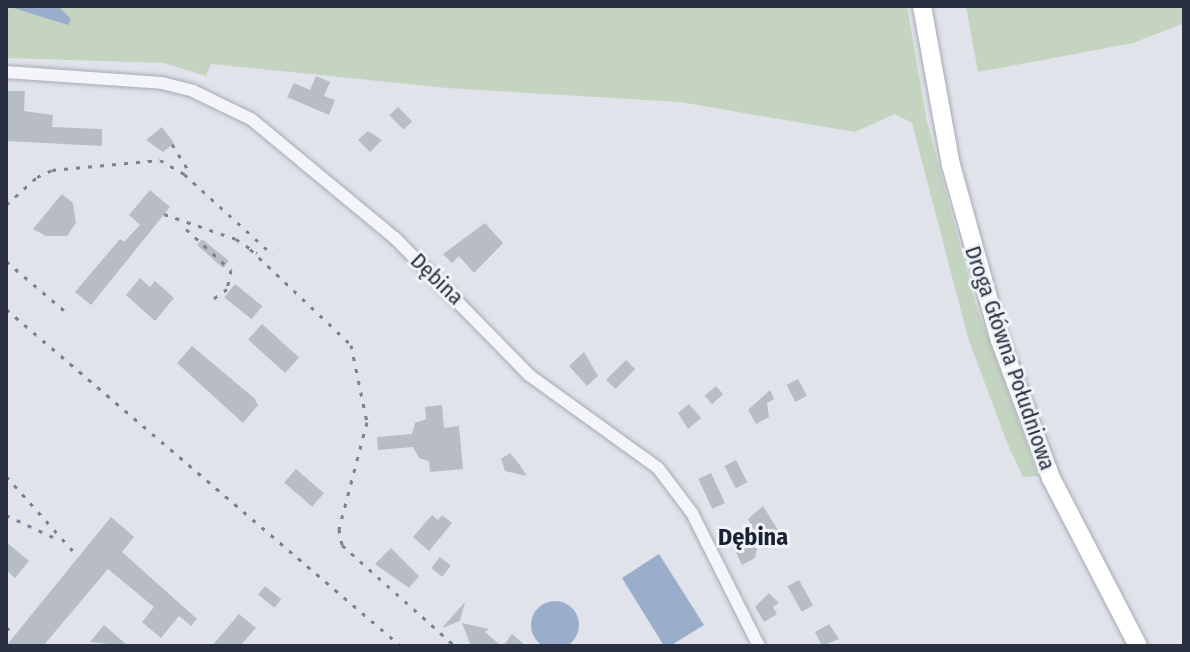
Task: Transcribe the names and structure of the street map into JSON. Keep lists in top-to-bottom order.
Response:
{
  "streets": {
    "main road": ["Droga Główna Południowa"],
    "street": ["Dębina"]
  },
  "districts": ["Dębina"]
}
